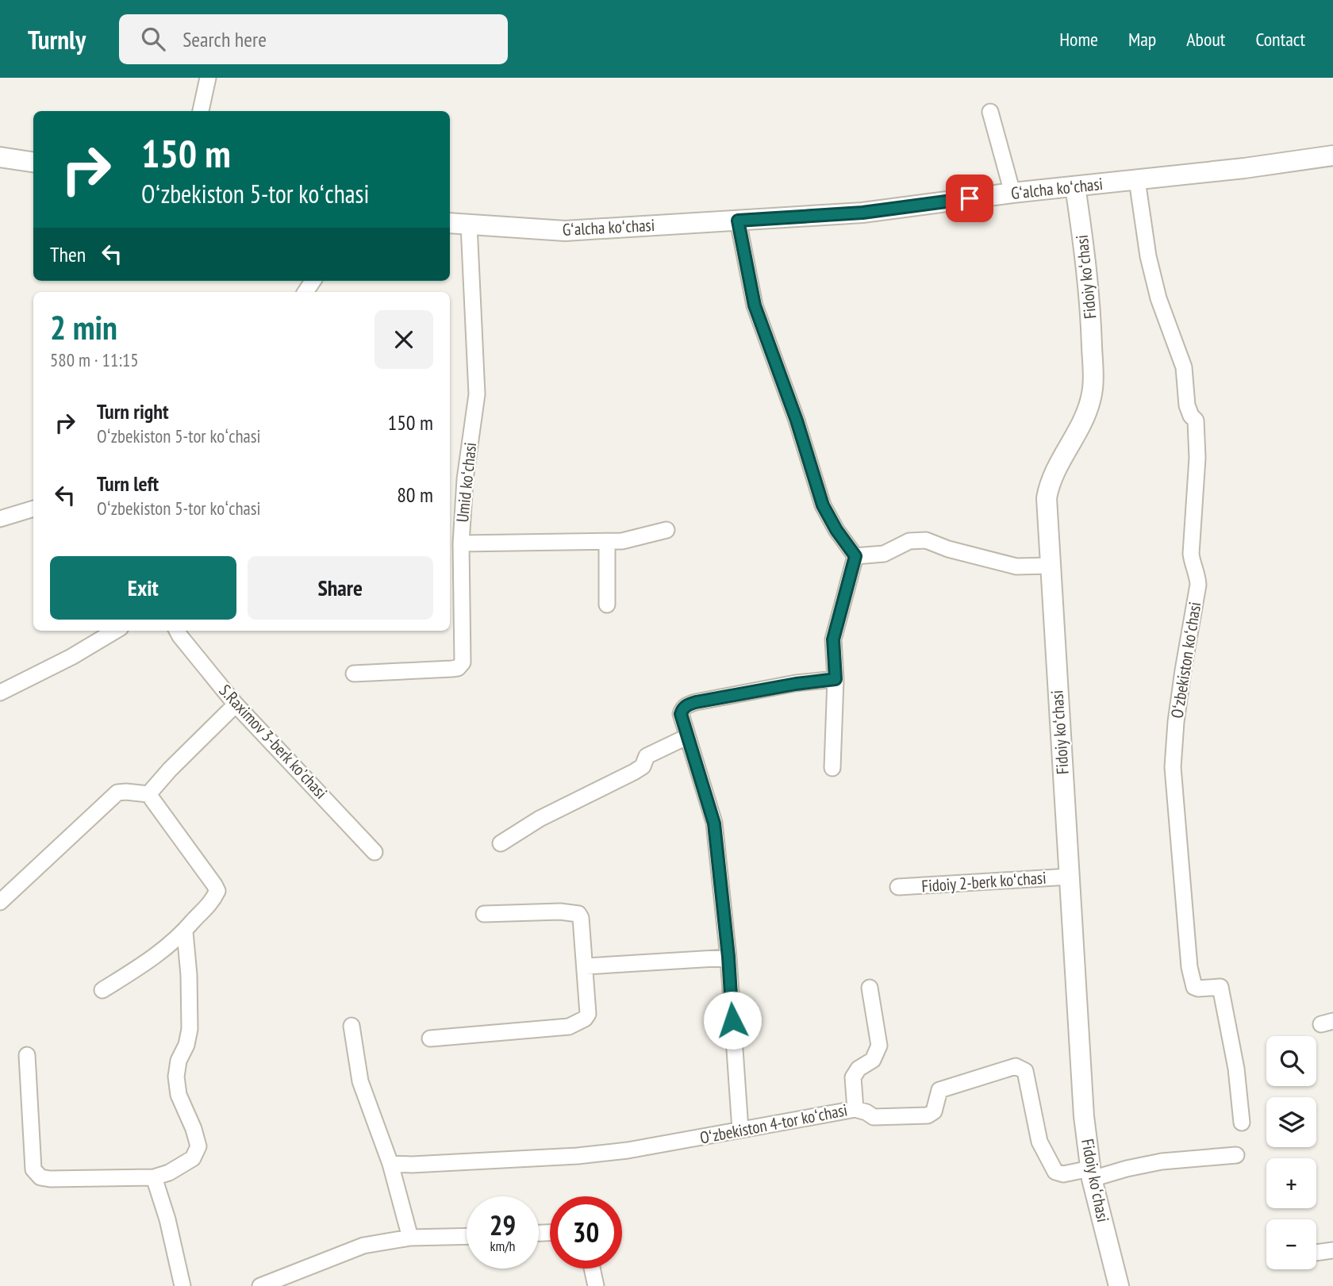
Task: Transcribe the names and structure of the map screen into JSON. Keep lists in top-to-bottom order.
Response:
{
  "streets": {
    "street": [
      "Gʻalcha koʻchasi",
      "Fidoiy koʻchasi",
      "Umid koʻchasi",
      "Oʻzbekiston koʻchasi",
      "S.Raximov 3-berk koʼchasi",
      "Fidoiy 2-berk koʻchasi",
      "Oʻzbekiston 4-tor koʻchasi"
    ]
  },
  "crossings": [
    ["Gʻalcha koʻchasi", "Fidoiy koʻchasi"],
    ["Gʻalcha koʻchasi", "Umid koʻchasi"],
    ["Gʻalcha koʻchasi", "Oʻzbekiston koʻchasi"],
    ["Fidoiy koʻchasi", "Fidoiy 2-berk koʻchasi"],
    ["Fidoiy koʻchasi", "Oʻzbekiston 4-tor koʻchasi"]
  ],
  "page": {
    "header": "Turnly",
    "search": "Search here",
    "nav": [
      "Home",
      "Map",
      "About",
      "Contact"
    ],
    "turn": ["150 m", "Oʻzbekiston 5-tor koʻchasi"],
    "then": "Then",
    "heading": ["2 min", "580 m · 11:15"],
    "list": [
      {
        "name": "Turn right",
        "note": "Oʻzbekiston 5-tor koʻchasi",
        "value": "150 m"
      },
      {
        "name": "Turn left",
        "note": "Oʻzbekiston 5-tor koʻchasi",
        "value": "80 m"
      }
    ],
    "buttons": ["Exit", "Share"],
    "map_buttons": ["+", "−"],
    "speed": "29 km/h",
    "limit": "30"
  }
}
